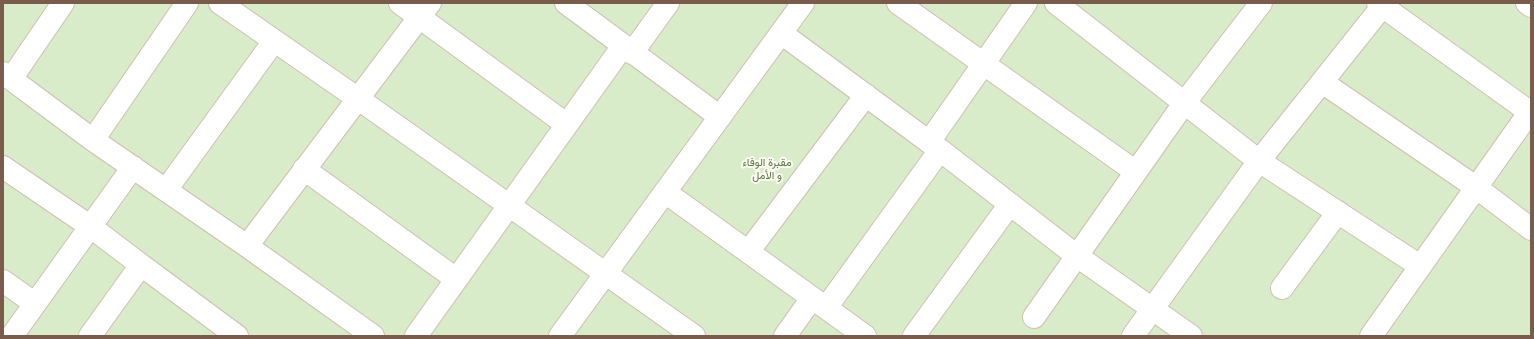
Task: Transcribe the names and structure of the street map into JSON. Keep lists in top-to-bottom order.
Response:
{
  "parks": ["مقبرة الوفاء و الأمل"]
}
